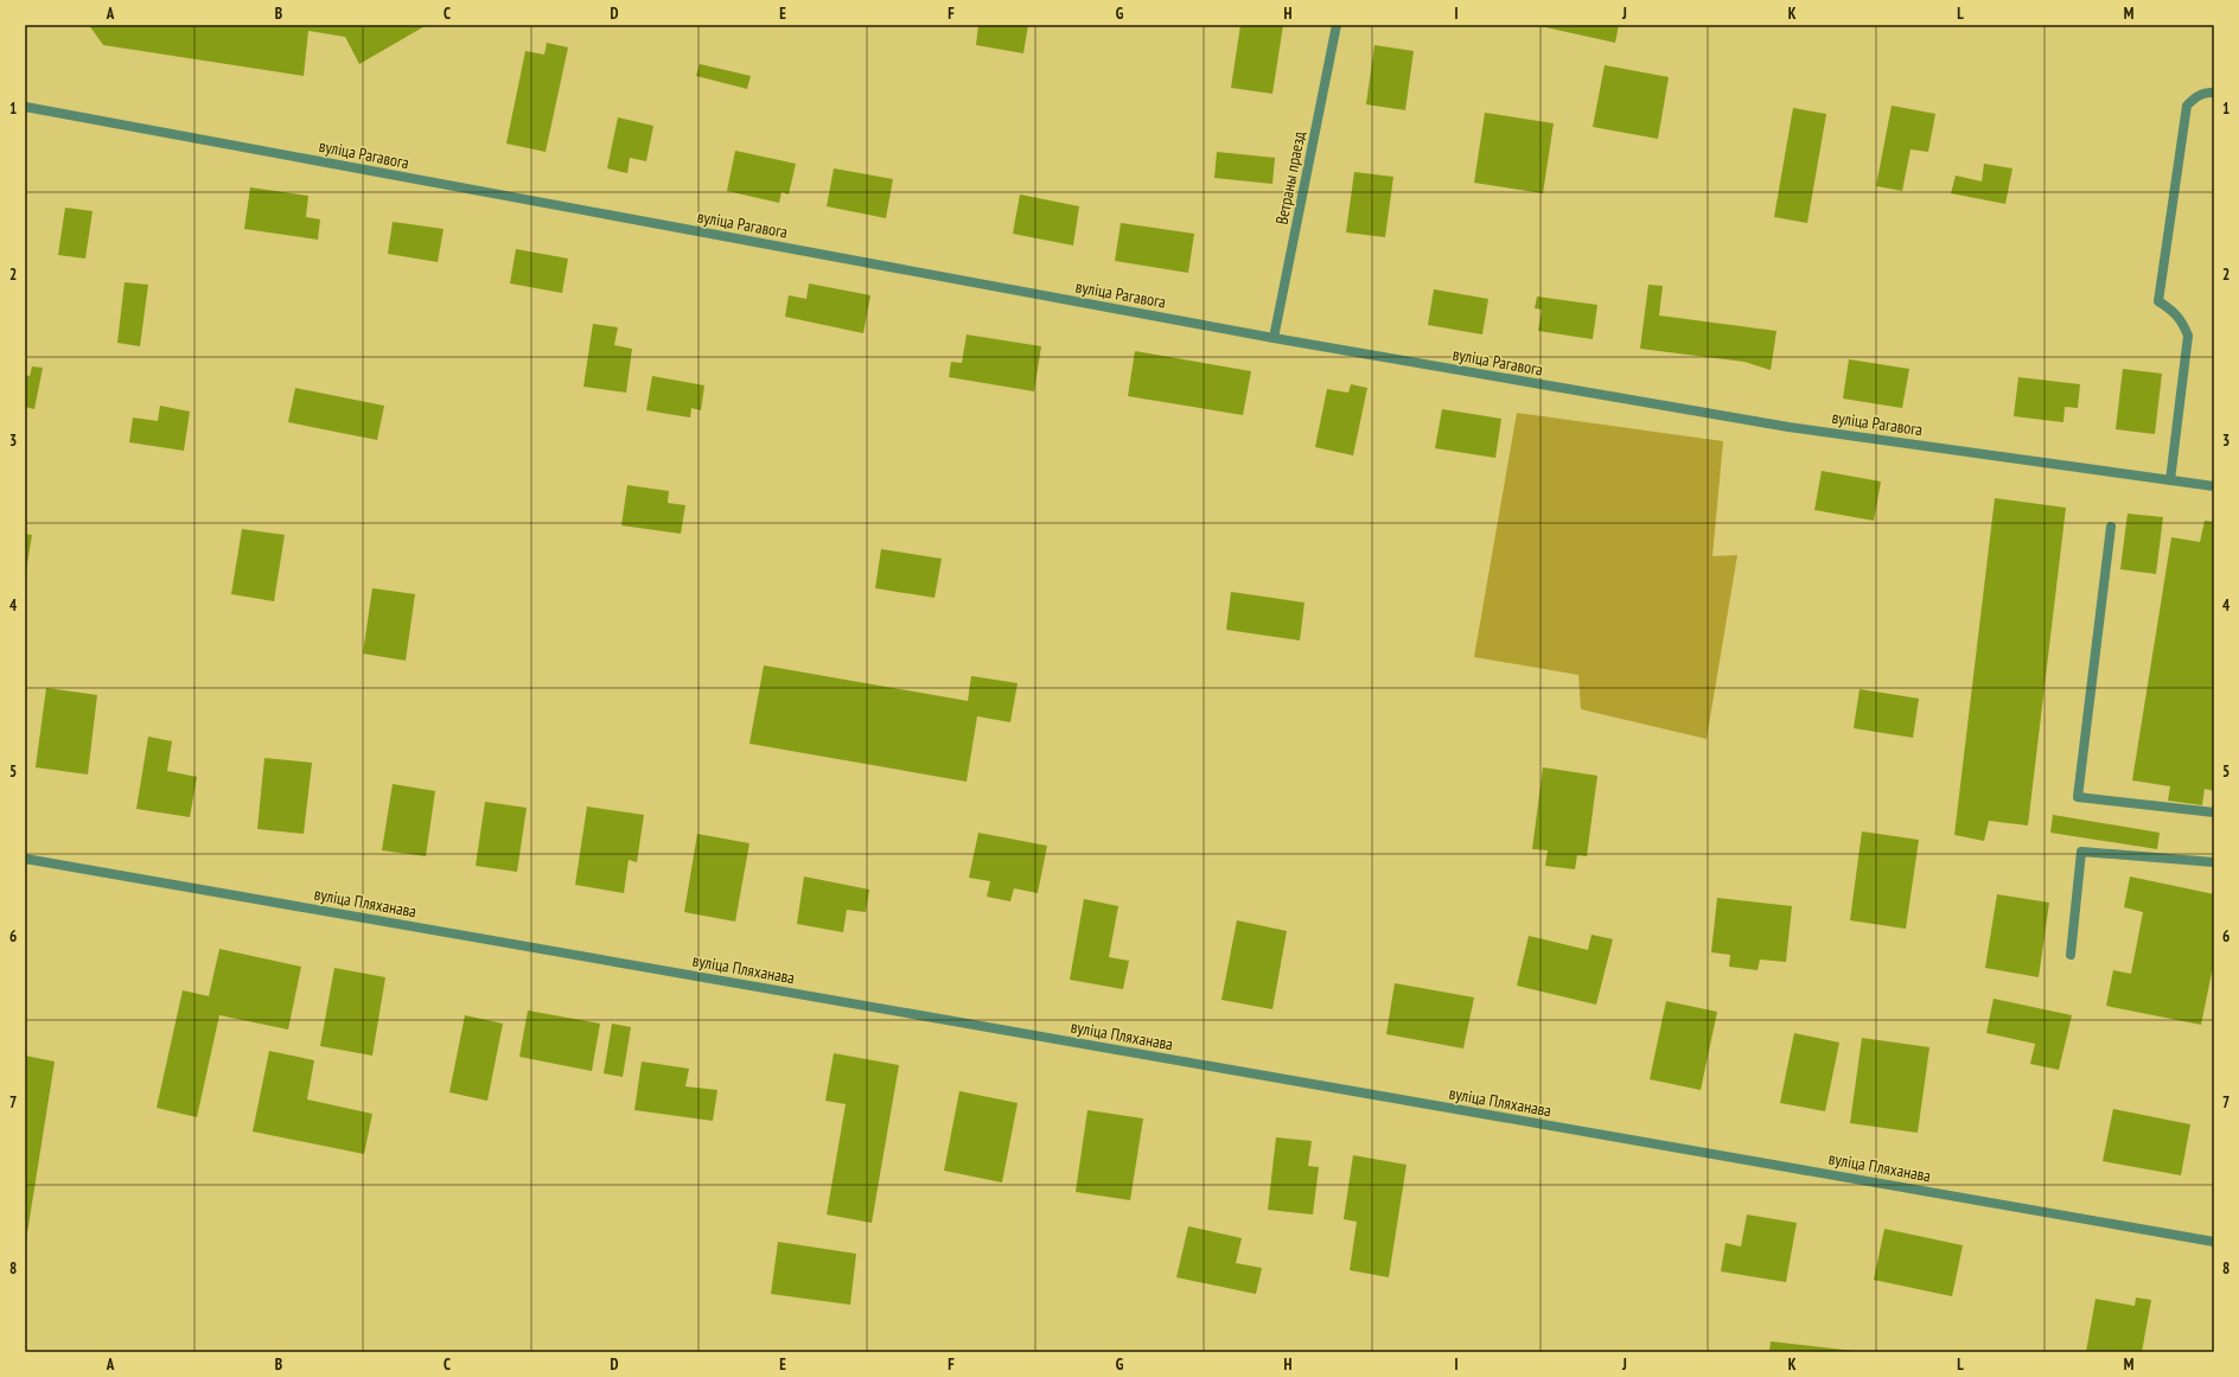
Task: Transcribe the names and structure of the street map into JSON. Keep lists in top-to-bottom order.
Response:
{
  "streets": {
    "street": ["вуліца Рагавога", "Ветраны праезд", "вуліца Пляханава"]
  },
  "crossings": [
    ["вуліца Рагавога", "Ветраны праезд"]
  ],
  "grid": {
    "columns": [
      "A",
      "B",
      "C",
      "D",
      "E",
      "F",
      "G",
      "H",
      "I",
      "J",
      "K",
      "L",
      "M"
    ],
    "rows": [
      "1",
      "2",
      "3",
      "4",
      "5",
      "6",
      "7",
      "8"
    ]
  }
}
